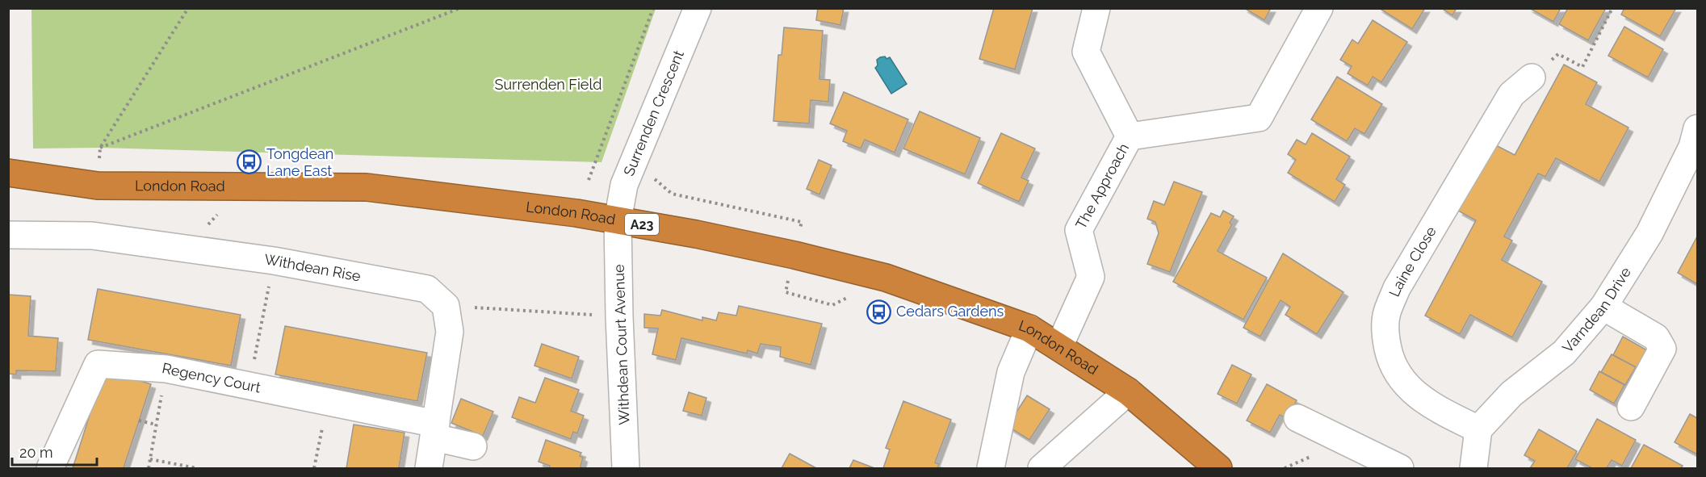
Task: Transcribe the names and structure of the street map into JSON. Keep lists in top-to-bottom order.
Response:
{
  "streets": {
    "highway": ["London Road", "A23"],
    "street": [
      "Surrenden Crescent",
      "The Approach",
      "Laine Close",
      "Withdean Rise",
      "Varndean Drive",
      "Withdean Court Avenue",
      "Regency Court"
    ]
  },
  "crossings": [
    ["Surrenden Crescent", "London Road"],
    ["Surrenden Crescent", "Withdean Court Avenue"],
    ["London Road", "The Approach"],
    ["London Road", "Withdean Court Avenue"],
    ["Laine Close", "Varndean Drive"]
  ],
  "parks": ["Surrenden Field"],
  "places": {
    "bus stop": ["Tongdean Lane East", "Cedars Gardens"]
  },
  "scale_bar": "20 m"
}
